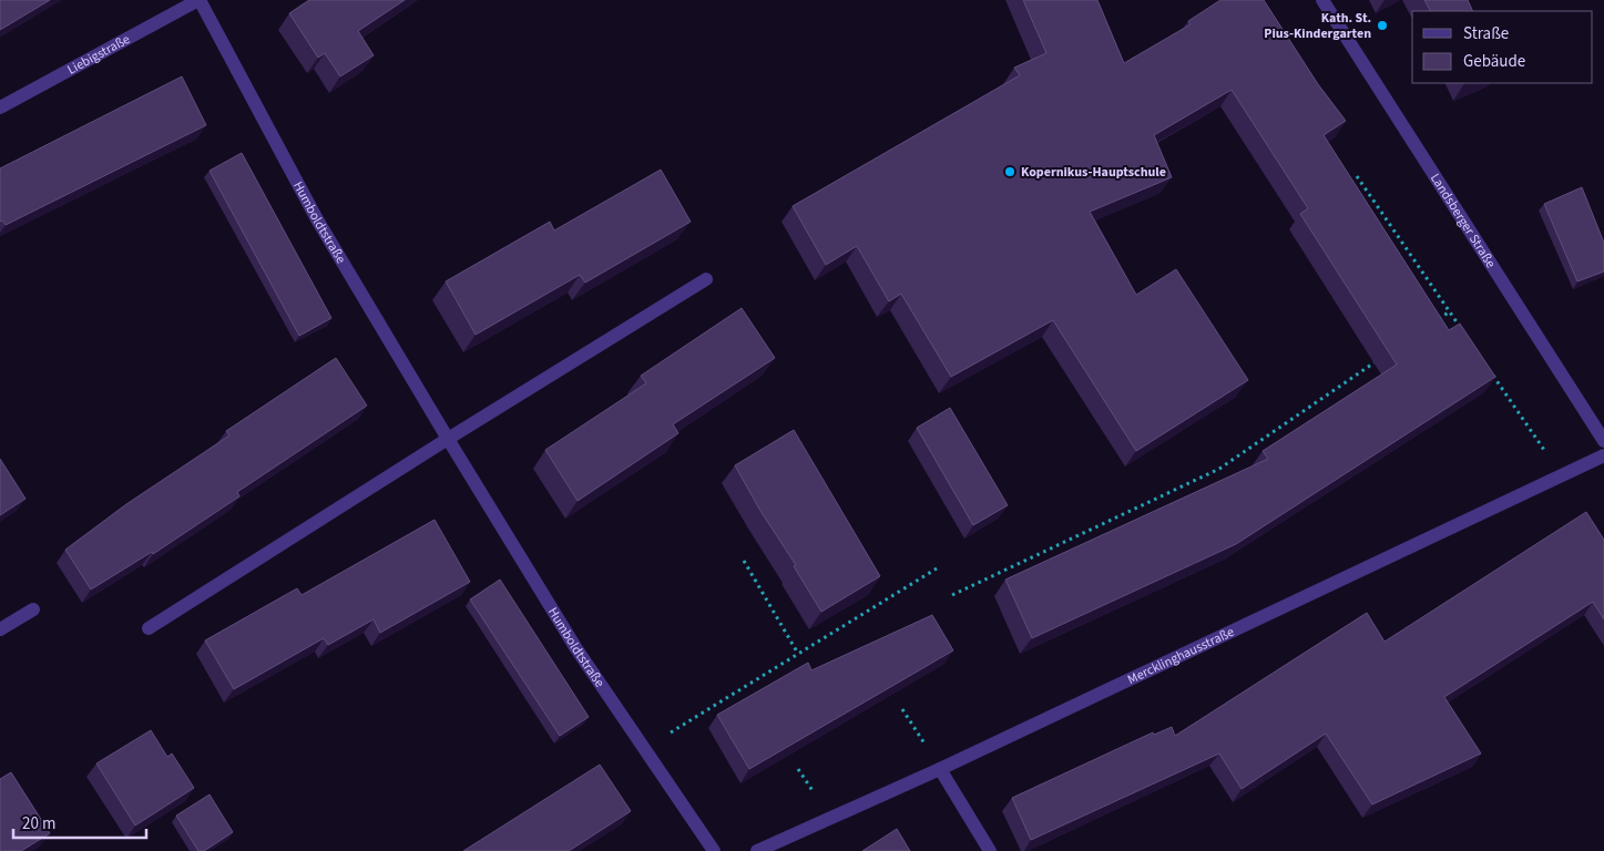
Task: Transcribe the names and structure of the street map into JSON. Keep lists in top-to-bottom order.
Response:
{
  "streets": {
    "street": [
      "Liebigstraße",
      "Landsberger Straße",
      "Humboldtstraße",
      "Mercklinghausstraße"
    ]
  },
  "crossings": [
    ["Liebigstraße", "Humboldtstraße"]
  ],
  "places": ["Kath. St. Pius-Kindergarten", "Kopernikus-Hauptschule"],
  "legend": ["Straße", "Gebäude"],
  "scale_bar": "20 m"
}
